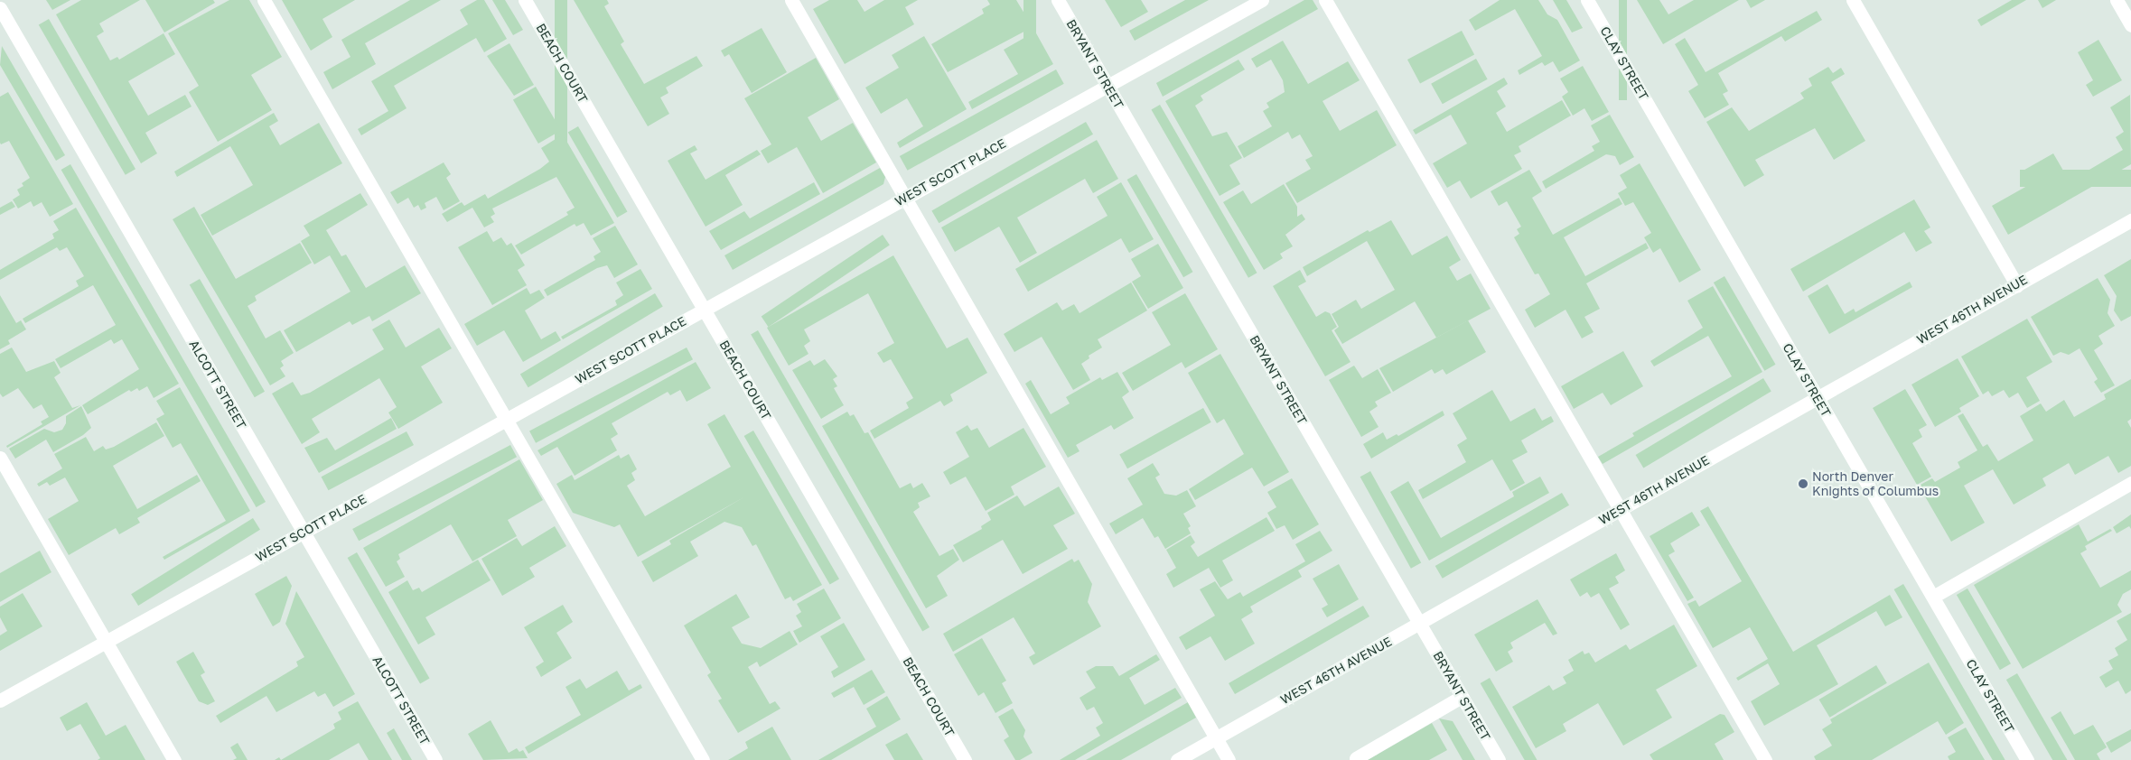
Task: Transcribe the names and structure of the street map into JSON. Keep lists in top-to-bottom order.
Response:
{
  "streets": {
    "street": [
      "BEACH COURT",
      "CLAY STREET",
      "BRYANT STREET",
      "WEST SCOTT PLACE",
      "WEST 46TH AVENUE",
      "ALCOTT STREET"
    ]
  },
  "crossings": [
    ["BEACH COURT", "WEST SCOTT PLACE"],
    ["CLAY STREET", "WEST 46TH AVENUE"],
    ["BRYANT STREET", "WEST SCOTT PLACE"],
    ["BRYANT STREET", "WEST 46TH AVENUE"],
    ["WEST SCOTT PLACE", "ALCOTT STREET"]
  ],
  "places": ["North Denver Knights of Columbus"]
}
